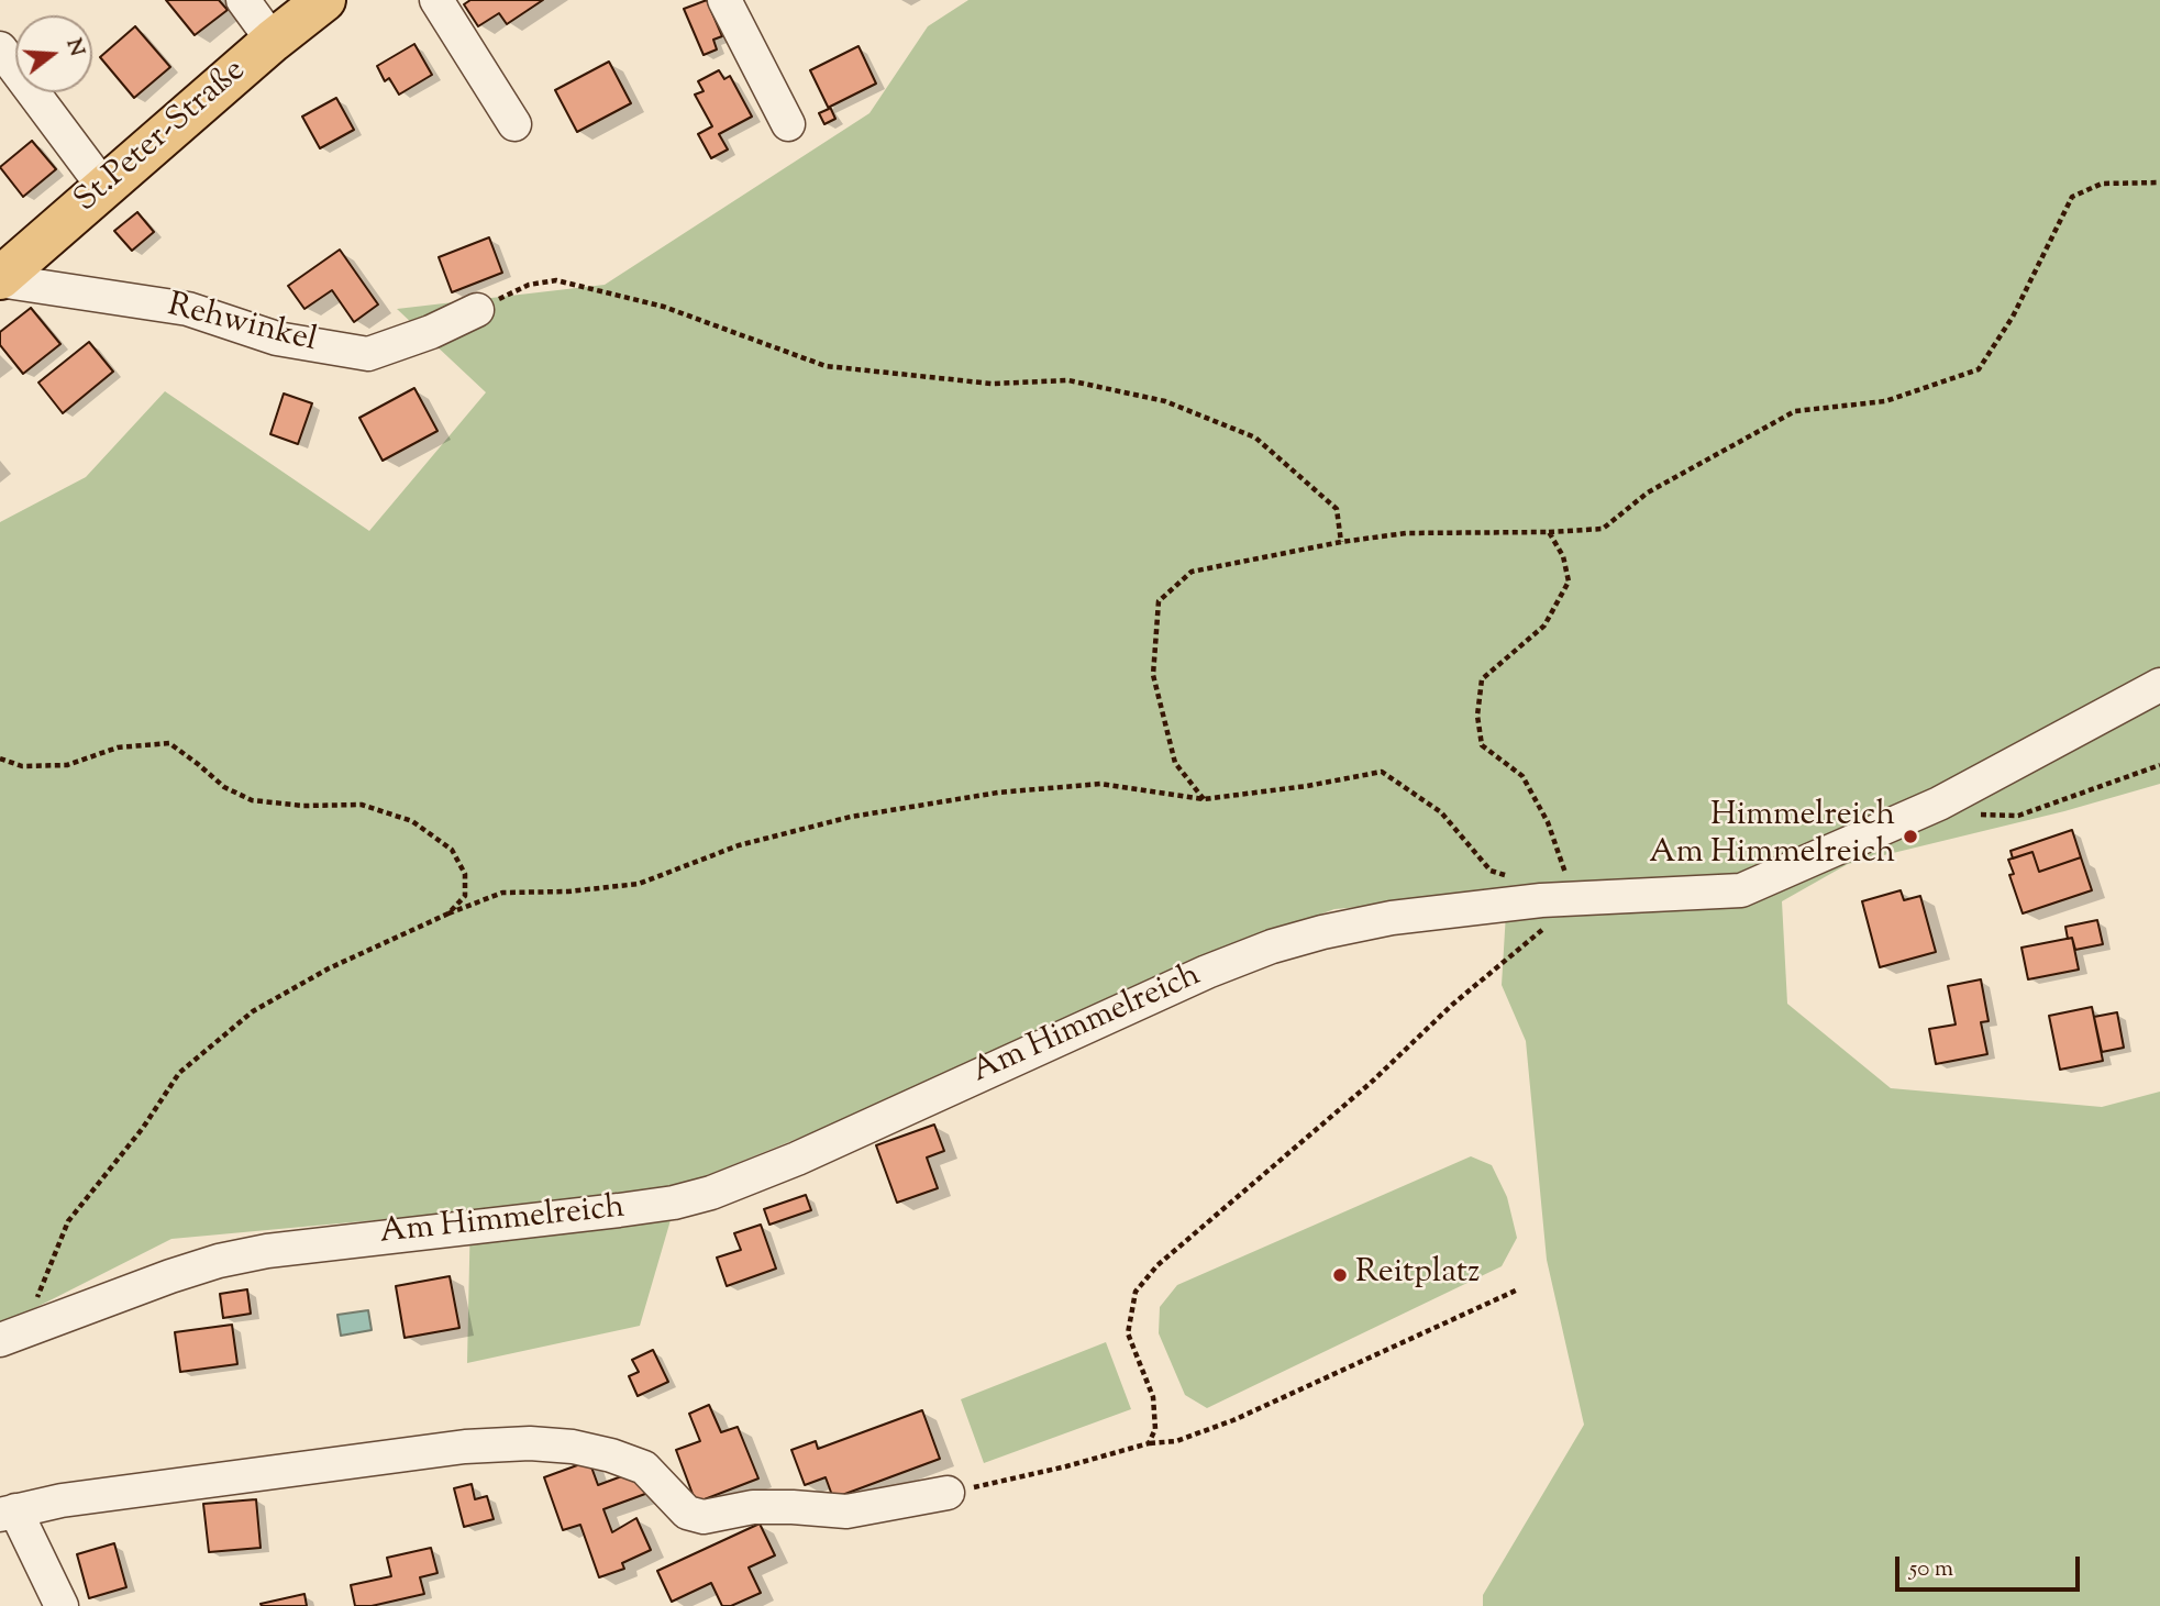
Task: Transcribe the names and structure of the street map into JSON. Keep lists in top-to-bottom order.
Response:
{
  "streets": {
    "main road": ["St.Peter-Straße"],
    "street": ["Rehwinkel", "Am Himmelreich"]
  },
  "crossings": [
    ["St.Peter-Straße", "Rehwinkel"]
  ],
  "places": ["Himmelreich Am Himmelreich", "Reitplatz"],
  "scale_bar": "50 m",
  "north": "right"
}
